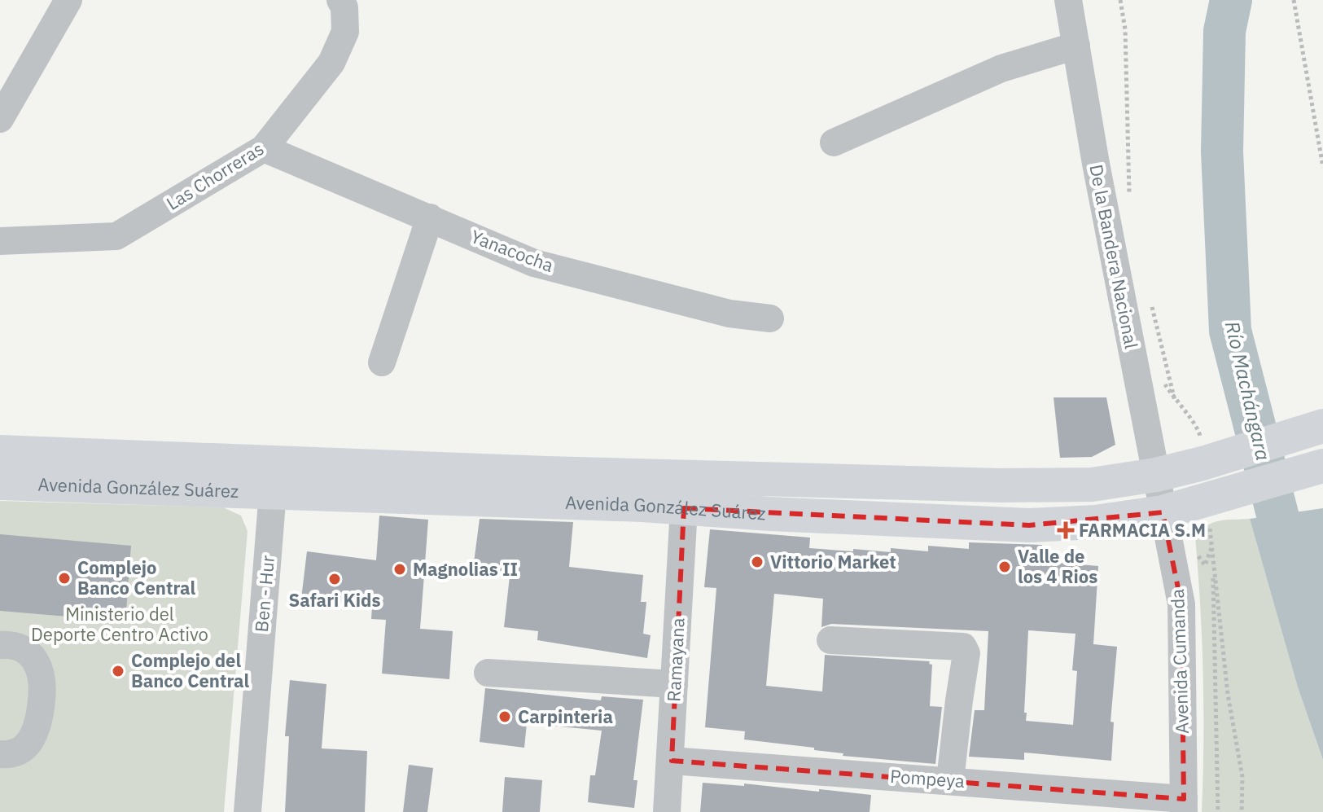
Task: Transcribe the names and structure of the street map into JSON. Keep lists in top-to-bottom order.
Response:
{
  "streets": {
    "main road": ["Avenida González Suárez"],
    "street": [
      "Las Chorreras",
      "Yanacocha",
      "De la Bandera Nacional",
      "Ben - Hur",
      "Ramayana",
      "Avenida Cumanda",
      "Pompeya"
    ]
  },
  "crossings": [
    ["Las Chorreras", "Yanacocha"],
    ["De la Bandera Nacional", "Avenida González Suárez"],
    ["De la Bandera Nacional", "Avenida Cumanda"],
    ["Avenida González Suárez", "Ben - Hur"],
    ["Avenida González Suárez", "Ramayana"],
    ["Avenida González Suárez", "Avenida Cumanda"],
    ["Ramayana", "Pompeya"],
    ["Avenida Cumanda", "Pompeya"]
  ],
  "water": ["Río Machángara"],
  "parks": ["Ministerio del Deporte Centro Activo"],
  "places": {
    "health": ["FARMACIA S.M"],
    "other": [
      "Vittorio Market",
      "Valle de los 4 Rios",
      "Magnolias II",
      "Complejo Banco Central",
      "Safari Kids",
      "Complejo del Banco Central",
      "Carpinteria"
    ]
  }
}
